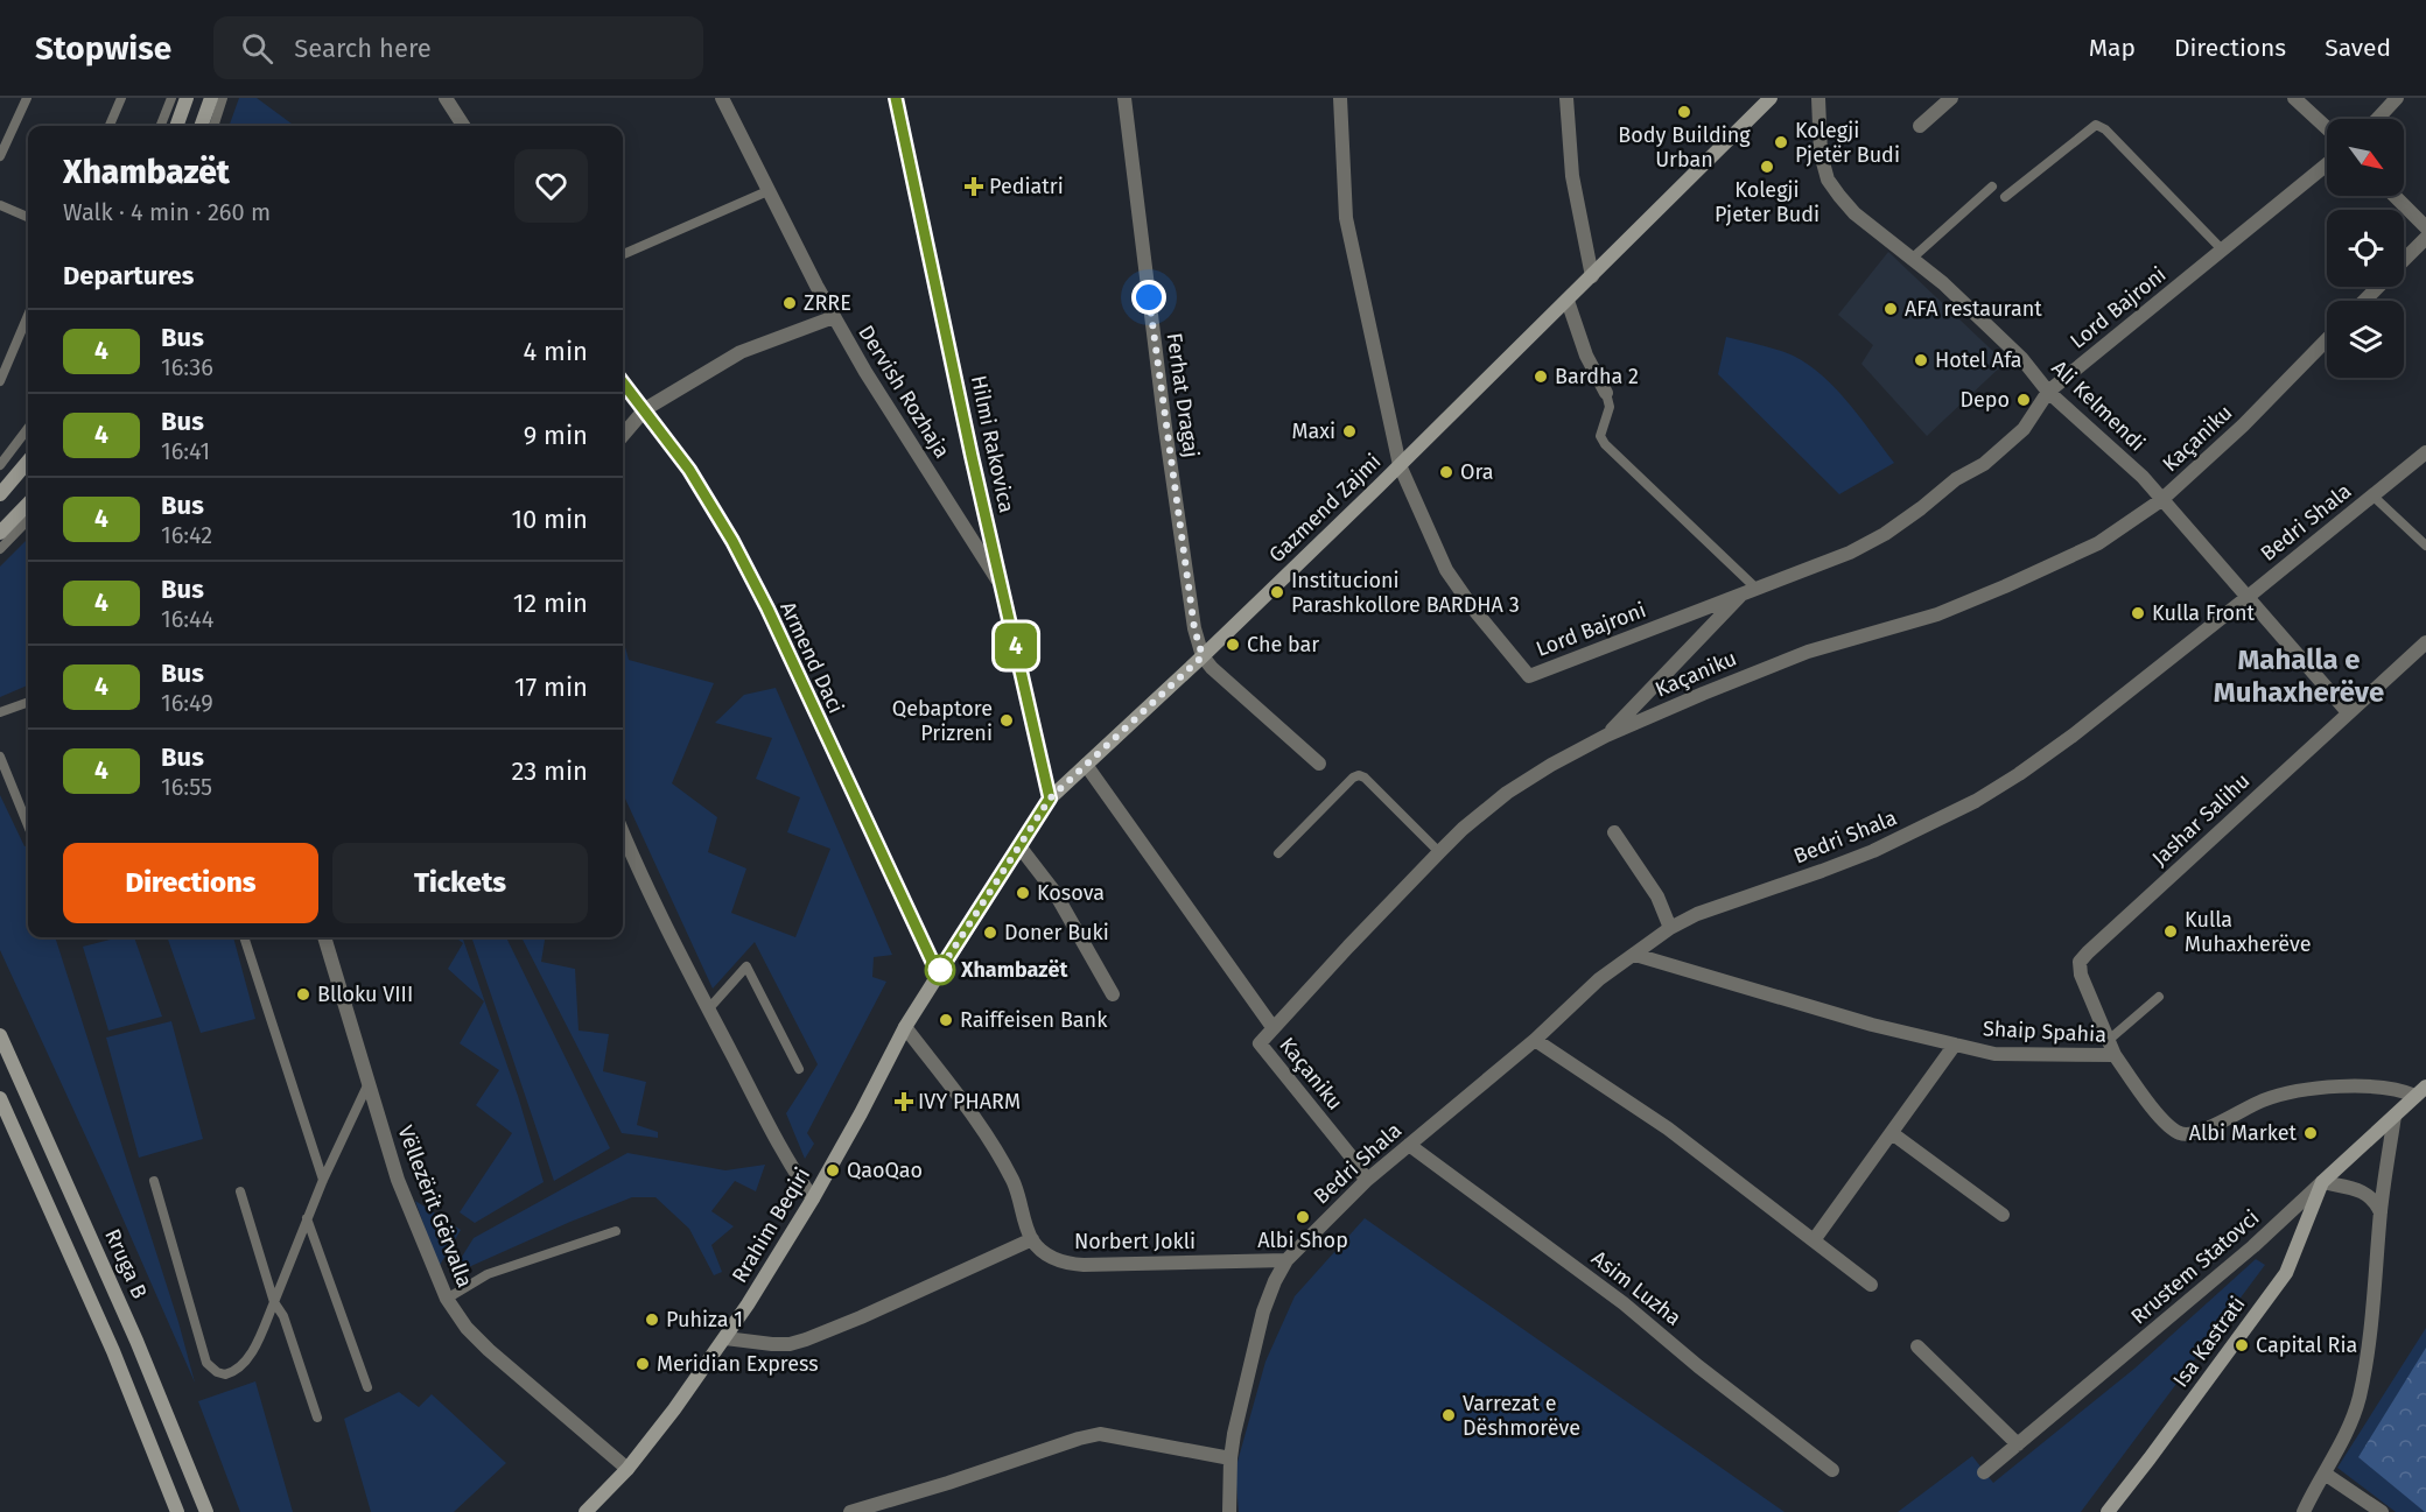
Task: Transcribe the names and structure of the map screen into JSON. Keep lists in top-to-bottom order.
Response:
{
  "streets": {
    "street": [
      "Lord Bajroni",
      "Dervish Rozhaja",
      "Ferhat Dragaj",
      "Ali Kelmendi",
      "Kaçaniku",
      "Hilmi Rakovica",
      "Gazmend Zajmi",
      "Bedri Shala",
      "Armend Daci",
      "Jashar Salihu",
      "Shaip Spahia",
      "Vëllezërit Gërvalla",
      "Rrahim Beqiri",
      "Norbert Jokli",
      "Rruga B",
      "Rrustem Statovci",
      "Asim Luzha",
      "Isa Kastrati"
    ]
  },
  "crossings": [
    ["Lord Bajroni", "Ali Kelmendi"],
    ["Lord Bajroni", "Kaçaniku"],
    ["Lord Bajroni", "Gazmend Zajmi"],
    ["Dervish Rozhaja", "Hilmi Rakovica"],
    ["Ferhat Dragaj", "Gazmend Zajmi"],
    ["Ali Kelmendi", "Kaçaniku"],
    ["Ali Kelmendi", "Bedri Shala"],
    ["Ali Kelmendi", "Jashar Salihu"],
    ["Kaçaniku", "Bedri Shala"],
    ["Hilmi Rakovica", "Gazmend Zajmi"],
    ["Gazmend Zajmi", "Armend Daci"],
    ["Gazmend Zajmi", "Rrahim Beqiri"],
    ["Bedri Shala", "Shaip Spahia"],
    ["Bedri Shala", "Norbert Jokli"],
    ["Bedri Shala", "Asim Luzha"],
    ["Armend Daci", "Rrahim Beqiri"],
    ["Jashar Salihu", "Shaip Spahia"],
    ["Shaip Spahia", "Rrustem Statovci"],
    ["Vëllezërit Gërvalla", "Rrahim Beqiri"],
    ["Rrustem Statovci", "Isa Kastrati"]
  ],
  "districts": ["Mahalla e Muhaxherëve"],
  "places": {
    "other": [
      "Body Building Urban",
      "Kolegji Pjetër Budi",
      "Kolegji Pjeter Budi",
      "ZRRE",
      "AFA restaurant",
      "Hotel Afa",
      "Bardha 2",
      "Depo",
      "Maxi",
      "Ora",
      "Institucioni Parashkollore BARDHA 3",
      "Kulla Front",
      "Che bar",
      "Qebaptore Prizreni",
      "Kosova",
      "Kulla Muhaxherëve",
      "Doner Buki",
      "Xhambazët",
      "Blloku VIII",
      "Raiffeisen Bank",
      "Albi Market",
      "QaoQao",
      "Albi Shop",
      "Puhiza 1",
      "Capital Ria",
      "Meridian Express",
      "Varrezat e Dëshmorëve"
    ],
    "health": ["Pediatri", "IVY PHARM"]
  },
  "lines": ["bus line 4"],
  "north": "bottom right",
  "page": {
    "header": "Stopwise",
    "search": "Search here",
    "nav": ["Map", "Directions", "Saved"],
    "on_map": "4",
    "heading": [
      ["Xhambazët", "Walk · 4 min · 260 m"],
      "Departures"
    ],
    "list": [
      {
        "mark": "4",
        "name": "Bus",
        "note": "16:36",
        "value": "4 min"
      },
      {
        "mark": "4",
        "name": "Bus",
        "note": "16:41",
        "value": "9 min"
      },
      {
        "mark": "4",
        "name": "Bus",
        "note": "16:42",
        "value": "10 min"
      },
      {
        "mark": "4",
        "name": "Bus",
        "note": "16:44",
        "value": "12 min"
      },
      {
        "mark": "4",
        "name": "Bus",
        "note": "16:49",
        "value": "17 min"
      },
      {
        "mark": "4",
        "name": "Bus",
        "note": "16:55",
        "value": "23 min"
      }
    ],
    "buttons": ["Directions", "Tickets"]
  }
}
